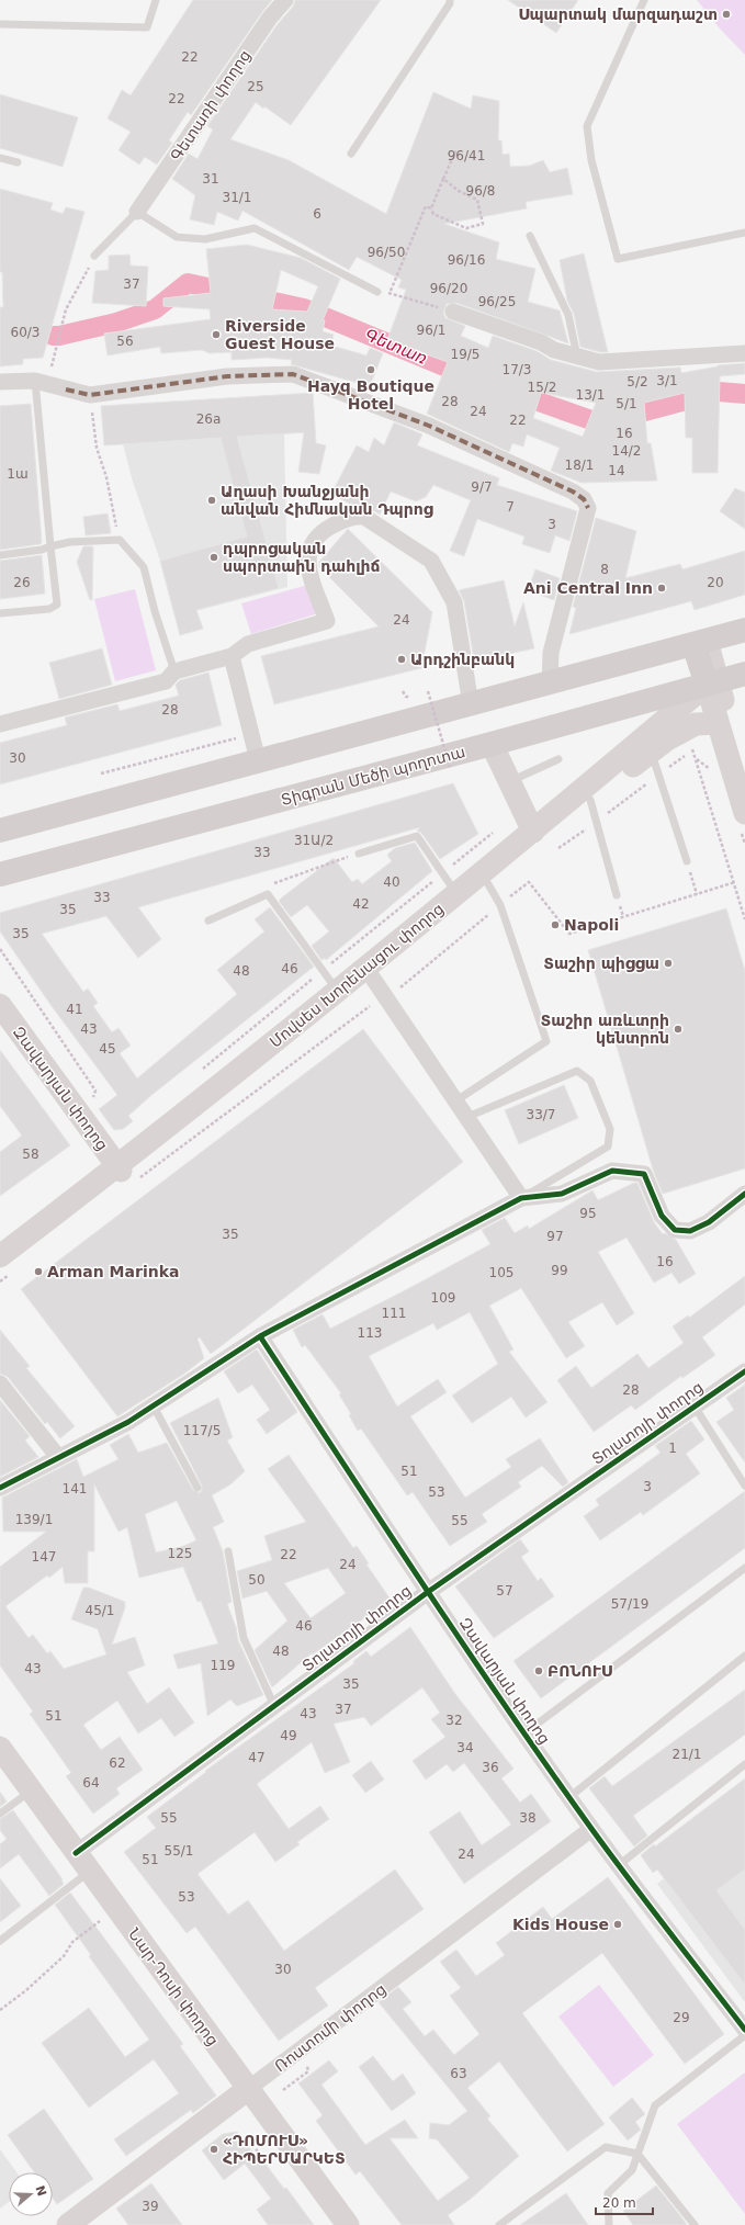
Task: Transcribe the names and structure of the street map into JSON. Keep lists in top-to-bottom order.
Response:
{
  "streets": {
    "main road": [
      "Տիգրան Մեծի պողոտա",
      "Մովսես Խորենացու փողոց",
      "Զավարյան փողոց",
      "Նար-Դոսի փողոց",
      "Ռոստոմի փողոց"
    ],
    "street": ["Գետառի փողոց", "Տոլստոյի փողոց"]
  },
  "crossings": [
    ["Տիգրան Մեծի պողոտա", "Մովսես Խորենացու փողոց"],
    ["Մովսես Խորենացու փողոց", "Զավարյան փողոց"],
    ["Զավարյան փողոց", "Տոլստոյի փողոց"],
    ["Զավարյան փողոց", "Ռոստոմի փողոց"],
    ["Տոլստոյի փողոց", "Նար-Դոսի փողոց"],
    ["Նար-Դոսի փողոց", "Ռոստոմի փողոց"]
  ],
  "water": ["Գետառ"],
  "places": [
    "Սպարտակ մարզադաշտ",
    "Riverside Guest House",
    "Hayq Boutique Hotel",
    "Աղասի Խանջյանի անվան Հիմնական Դպրոց",
    "դպրոցական սպորտաին դահլիճ",
    "Ani Central Inn",
    "Արդշինբանկ",
    "Napoli",
    "Տաշիր պիցցա",
    "Տաշիր առևտրի կենտրոն",
    "Arman Marinka",
    "ԲՈՆՈՒՍ",
    "Kids House",
    "«ԴՈՄՈՒՍ» ՀԻՊԵՐՄԱՐԿԵՏ"
  ],
  "house_numbers": [
    "22",
    "25",
    "22",
    "96/41",
    "31",
    "96/8",
    "31/1",
    "6",
    "96/50",
    "96/16",
    "37",
    "96/20",
    "96/25",
    "96/1",
    "60/3",
    "56",
    "19/5",
    "17/3",
    "3/1",
    "5/2",
    "15/2",
    "13/1",
    "28",
    "5/1",
    "24",
    "26a",
    "22",
    "16",
    "14/2",
    "18/1",
    "14",
    "1ա",
    "9/7",
    "7",
    "3",
    "8",
    "26",
    "20",
    "24",
    "28",
    "30",
    "31Ա/2",
    "33",
    "40",
    "33",
    "42",
    "35",
    "35",
    "46",
    "48",
    "41",
    "43",
    "45",
    "33/7",
    "58",
    "95",
    "35",
    "97",
    "16",
    "99",
    "105",
    "109",
    "111",
    "113",
    "28",
    "117/5",
    "1",
    "51",
    "3",
    "141",
    "53",
    "139/1",
    "55",
    "125",
    "22",
    "147",
    "24",
    "50",
    "57",
    "57/19",
    "45/1",
    "46",
    "48",
    "119",
    "43",
    "35",
    "37",
    "43",
    "51",
    "32",
    "49",
    "34",
    "21/1",
    "47",
    "62",
    "36",
    "64",
    "55",
    "38",
    "55/1",
    "24",
    "51",
    "53",
    "30",
    "29",
    "63",
    "39"
  ],
  "scale_bar": "20 m",
  "north": "right"
}
